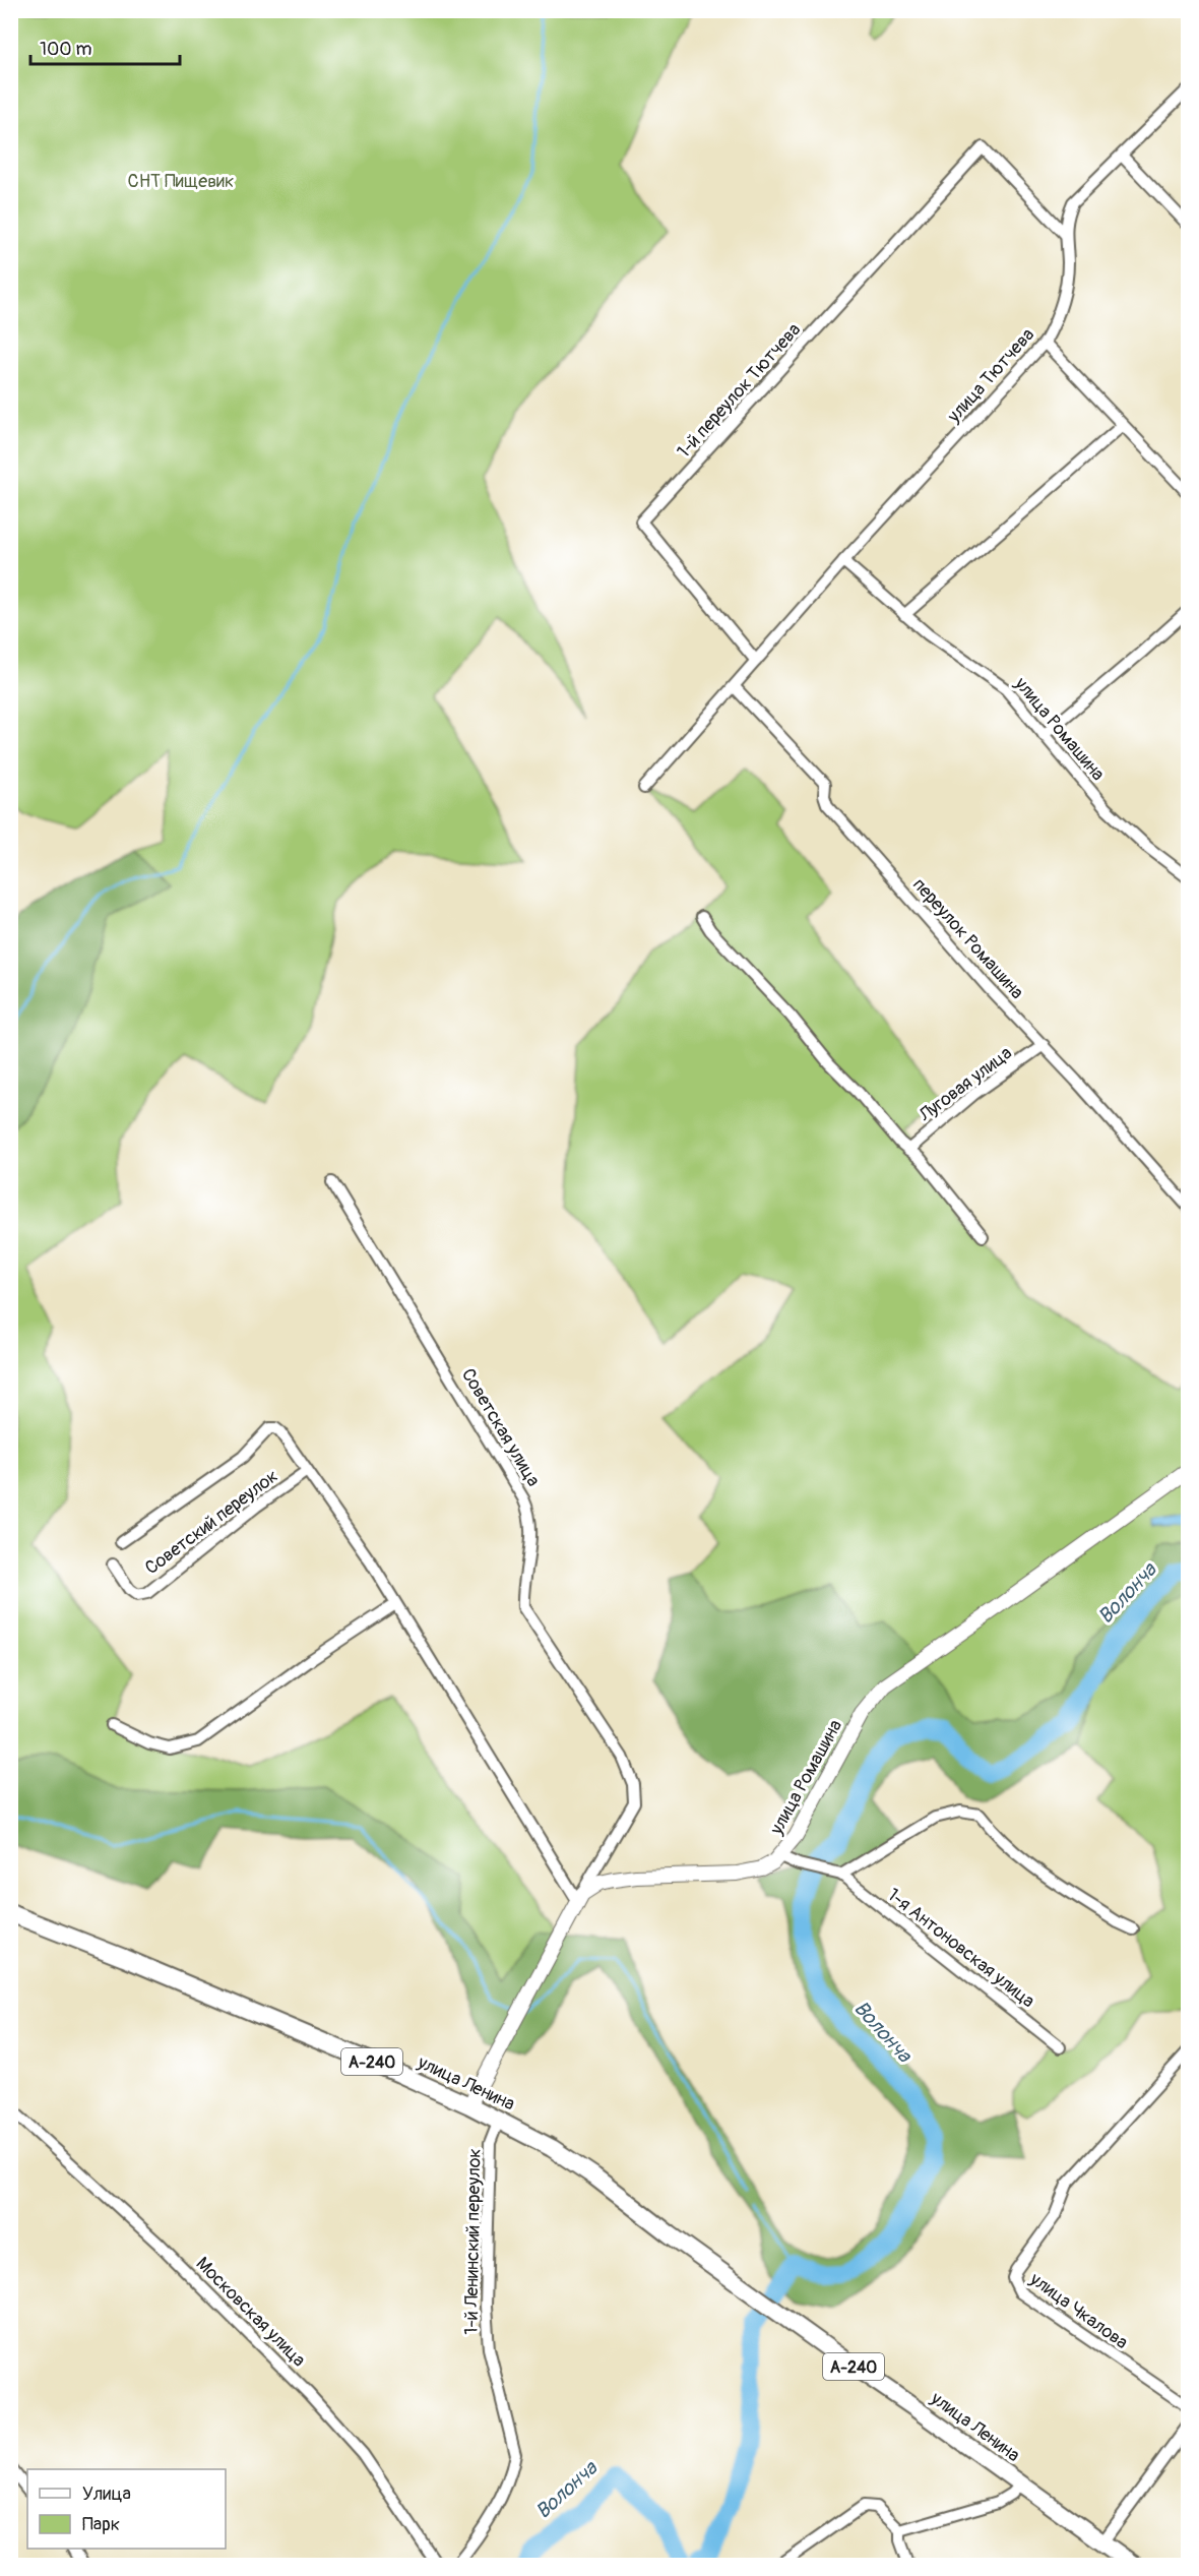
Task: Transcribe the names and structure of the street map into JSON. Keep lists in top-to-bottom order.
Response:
{
  "streets": {
    "main road": ["А-240", "улица Ленина"],
    "street": [
      "улица Тютчева",
      "1-й переулок Тютчева",
      "улица Ромашина",
      "переулок Ромашина",
      "Луговая улица",
      "Советская улица",
      "Советский переулок",
      "1-я Антоновская улица",
      "1-й Ленинский переулок",
      "улица Чкалова",
      "Московская улица"
    ]
  },
  "crossings": [
    ["улица Тютчева", "1-й переулок Тютчева"],
    ["улица Тютчева", "улица Ромашина"],
    ["улица Тютчева", "переулок Ромашина"],
    ["улица Ромашина", "Советская улица"],
    ["переулок Ромашина", "Луговая улица"],
    ["улица Ленина", "1-й Ленинский переулок"]
  ],
  "water": ["Волонча"],
  "parks": ["СНТ Пищевик"],
  "legend": ["Улица", "Парк"],
  "scale_bar": "100 m"
}
